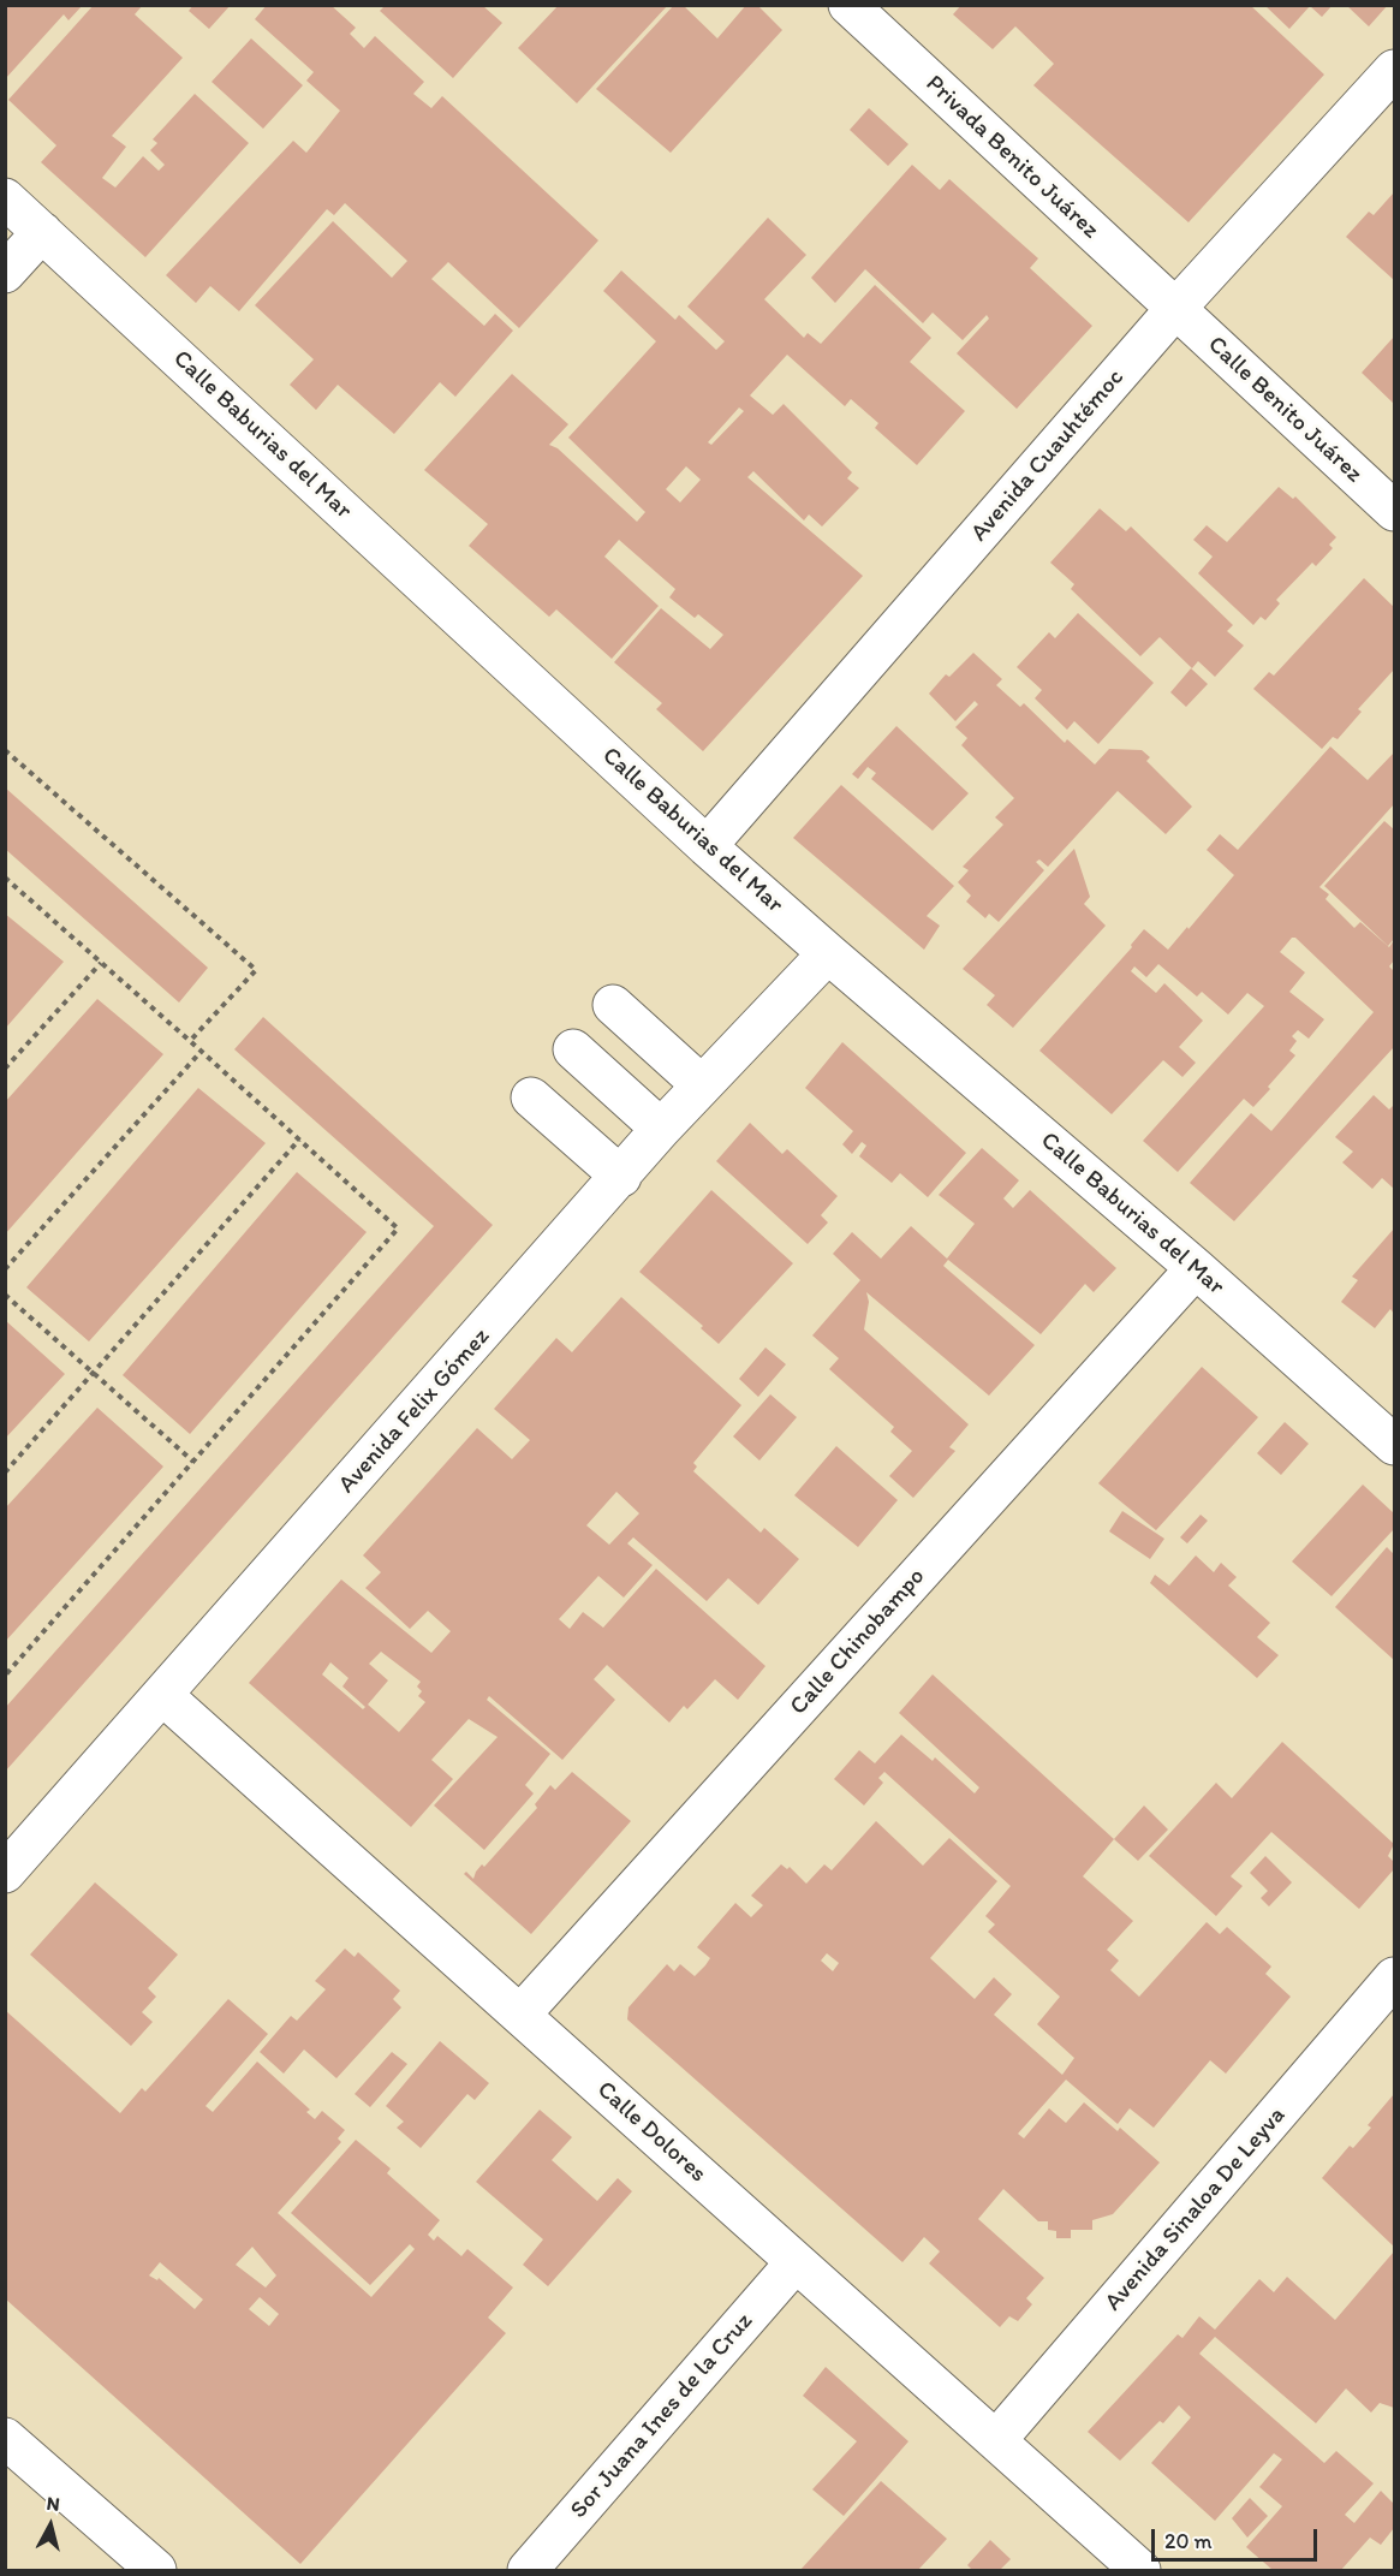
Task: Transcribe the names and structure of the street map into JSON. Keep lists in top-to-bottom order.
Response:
{
  "streets": {
    "street": [
      "Privada Benito Juárez",
      "Calle Benito Juárez",
      "Calle Baburias del Mar",
      "Avenida Cuauhtémoc",
      "Avenida Felix Gómez",
      "Calle Chinobampo",
      "Calle Dolores",
      "Avenida Sinaloa De Leyva",
      "Sor Juana Ines de la Cruz"
    ]
  },
  "crossings": [
    ["Privada Benito Juárez", "Calle Benito Juárez"],
    ["Privada Benito Juárez", "Avenida Cuauhtémoc"],
    ["Calle Benito Juárez", "Avenida Cuauhtémoc"],
    ["Calle Baburias del Mar", "Avenida Cuauhtémoc"],
    ["Calle Baburias del Mar", "Avenida Felix Gómez"],
    ["Calle Baburias del Mar", "Calle Chinobampo"],
    ["Avenida Felix Gómez", "Calle Dolores"],
    ["Calle Chinobampo", "Calle Dolores"],
    ["Calle Dolores", "Avenida Sinaloa De Leyva"],
    ["Calle Dolores", "Sor Juana Ines de la Cruz"]
  ],
  "scale_bar": "20 m",
  "north": "top"
}
